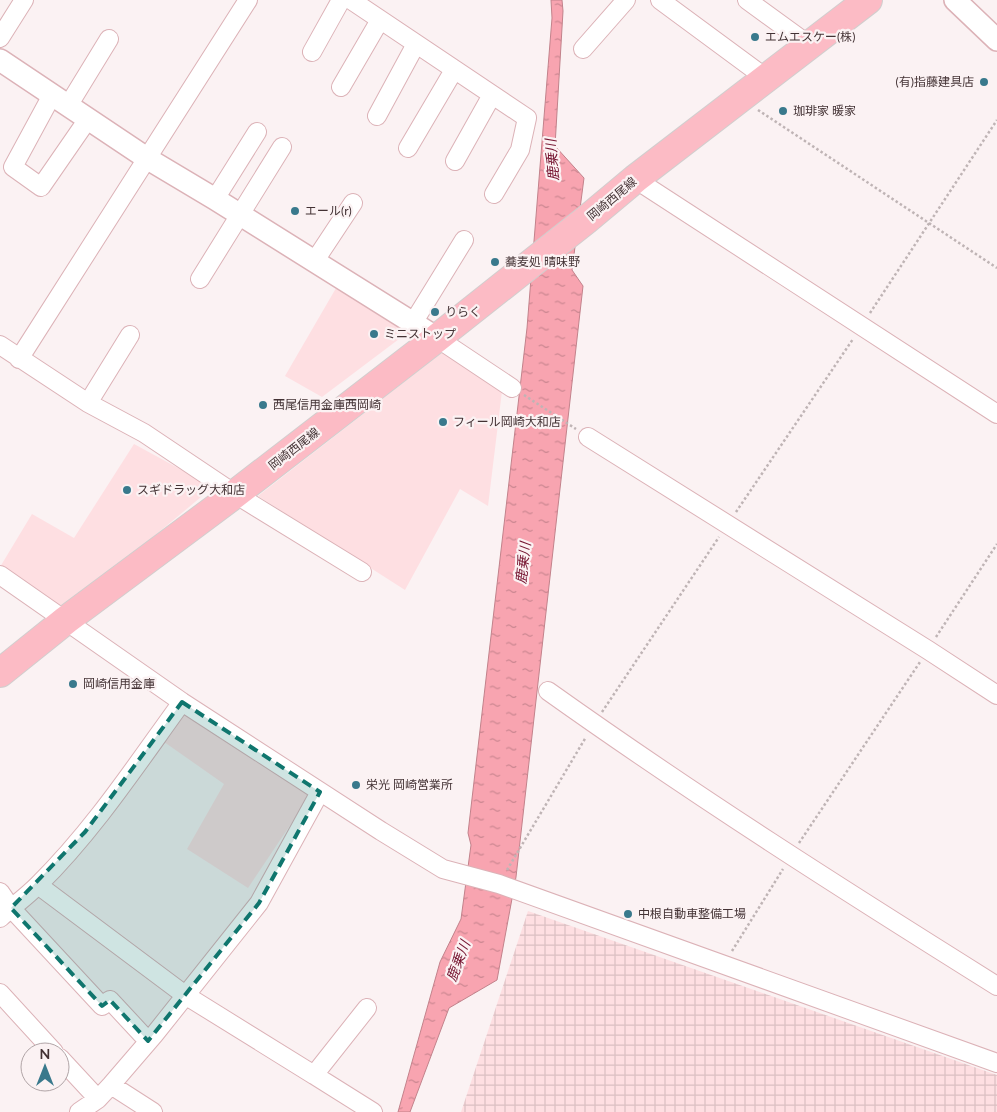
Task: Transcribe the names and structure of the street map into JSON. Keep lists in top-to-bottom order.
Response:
{
  "streets": {
    "main road": ["岡崎西尾線"]
  },
  "water": ["鹿乗川"],
  "places": [
    "エムエスケー(株)",
    "(有)指藤建具店",
    "珈琲家 暖家",
    "エール(r)",
    "蕎麦処 晴味野",
    "りらく",
    "ミニストップ",
    "西尾信用金庫西岡崎",
    "フィール岡崎大和店",
    "スギドラッグ大和店",
    "岡崎信用金庫",
    "栄光 岡崎営業所",
    "中根自動車整備工場"
  ],
  "north": "top"
}
